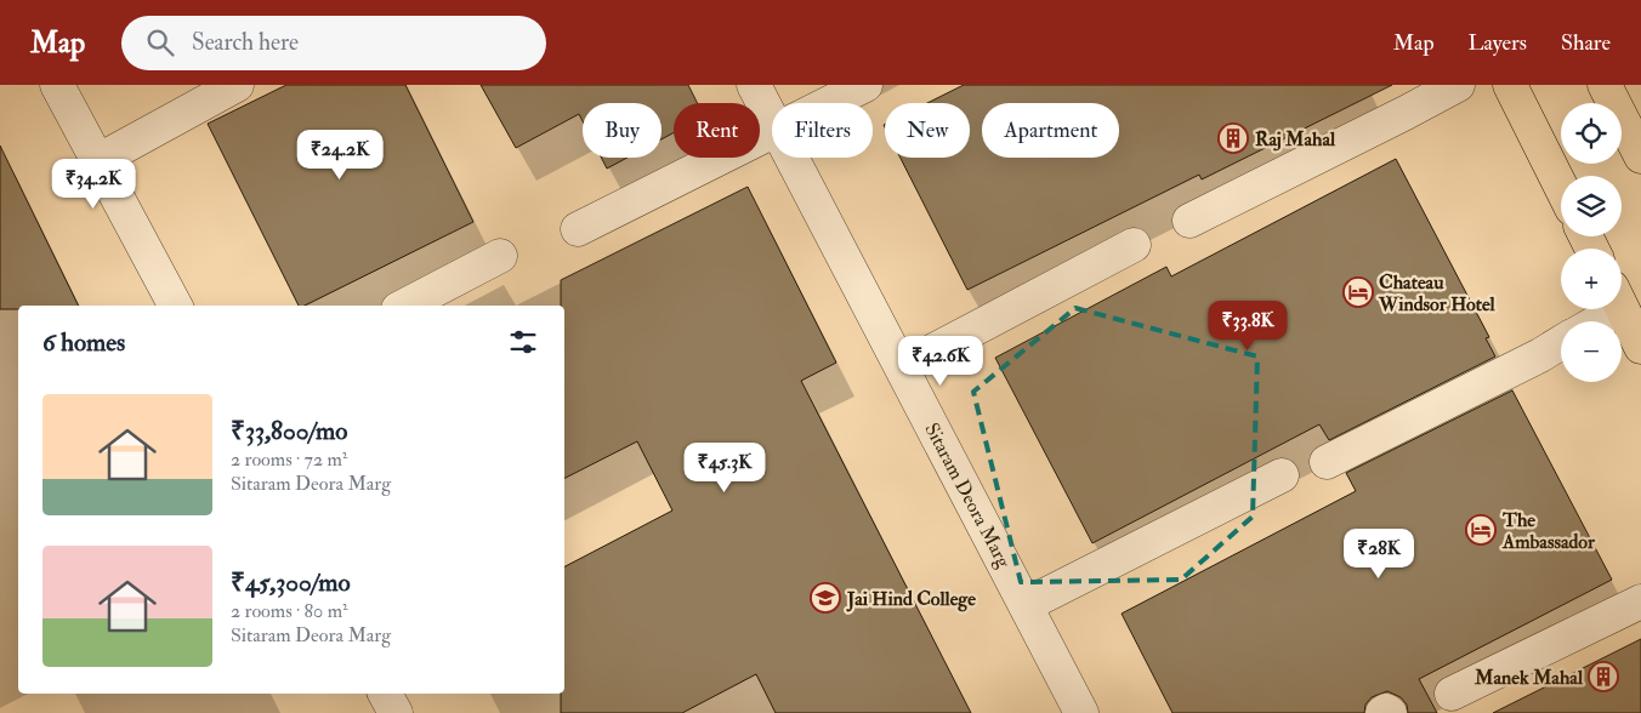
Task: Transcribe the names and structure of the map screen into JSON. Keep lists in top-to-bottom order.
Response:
{
  "streets": {
    "street": ["Sitaram Deora Marg"]
  },
  "places": {
    "building": ["Raj Mahal", "Manek Mahal"],
    "hotel": ["Chateau Windsor Hotel", "The Ambassador"],
    "school or university": ["Jai Hind College"]
  },
  "page": {
    "header": "Map",
    "search": "Search here",
    "nav": ["Map", "Layers", "Share"],
    "map_buttons": ["+", "−"],
    "chip": [
      "Buy",
      "Rent",
      "Filters",
      "New",
      "Apartment"
    ],
    "price": [
      "₹24.2K",
      "₹34.2K",
      "₹33.8K",
      "₹42.6K",
      "₹45.3K",
      "₹28K"
    ],
    "heading": "6 homes",
    "list": [
      {
        "name": "₹33,800/mo",
        "note": "2 rooms · 72 m² · Sitaram Deora Marg"
      },
      {
        "name": "₹45,300/mo",
        "note": "2 rooms · 80 m² · Sitaram Deora Marg"
      }
    ]
  }
}
